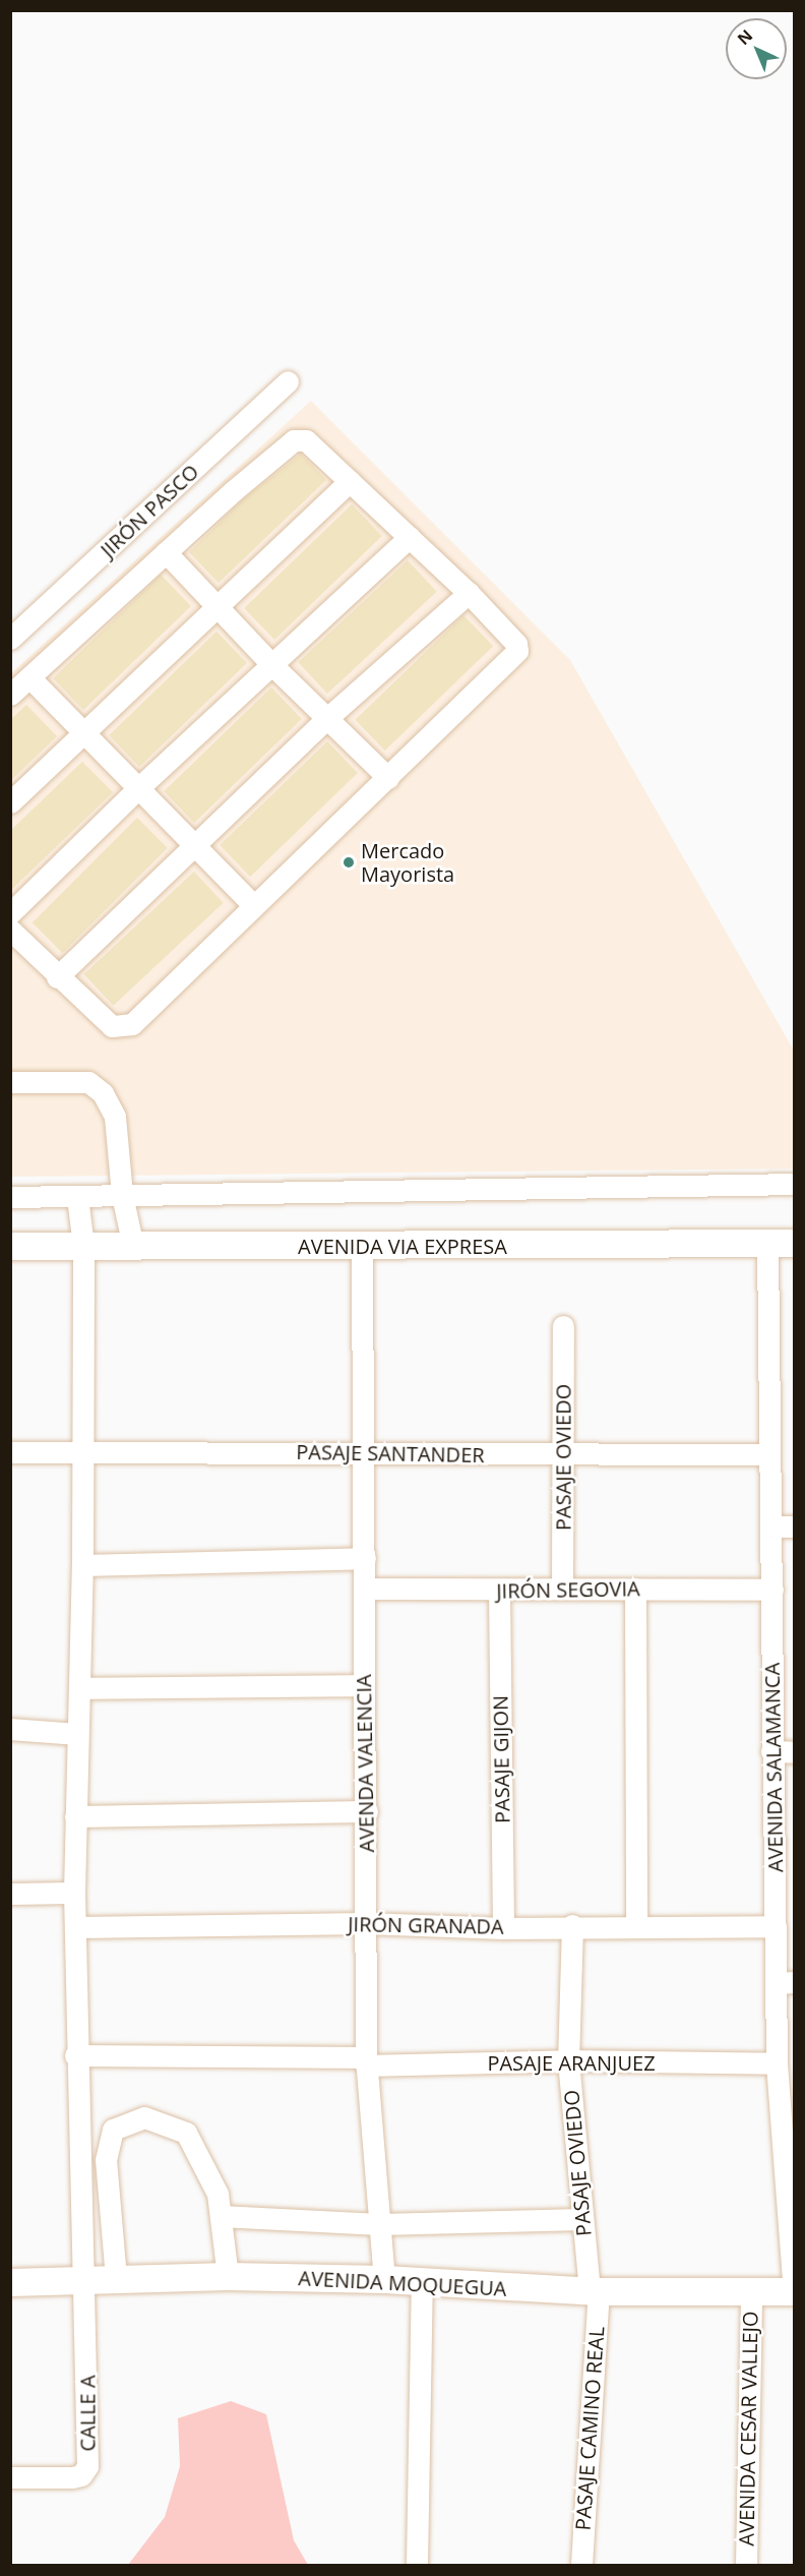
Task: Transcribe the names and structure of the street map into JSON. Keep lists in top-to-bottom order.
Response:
{
  "streets": {
    "main road": ["AVENIDA VIA EXPRESA", "AVENIDA MOQUEGUA"],
    "street": [
      "JIRÓN PASCO",
      "PASAJE SANTANDER",
      "PASAJE OVIEDO",
      "JIRÓN SEGOVIA",
      "PASAJE GIJON",
      "AVENDA VALENCIA",
      "AVENIDA SALAMANCA",
      "JIRÓN GRANADA",
      "PASAJE ARANJUEZ",
      "CALLE A",
      "PASAJE CAMINO REAL",
      "AVENIDA CESAR VALLEJO"
    ]
  },
  "crossings": [
    ["AVENIDA VIA EXPRESA", "AVENDA VALENCIA"],
    ["AVENIDA VIA EXPRESA", "AVENIDA SALAMANCA"],
    ["PASAJE SANTANDER", "PASAJE OVIEDO"],
    ["PASAJE SANTANDER", "AVENDA VALENCIA"],
    ["PASAJE SANTANDER", "AVENIDA SALAMANCA"],
    ["PASAJE OVIEDO", "JIRÓN SEGOVIA"],
    ["PASAJE OVIEDO", "JIRÓN GRANADA"],
    ["PASAJE OVIEDO", "PASAJE ARANJUEZ"],
    ["PASAJE OVIEDO", "AVENIDA MOQUEGUA"],
    ["PASAJE OVIEDO", "PASAJE CAMINO REAL"],
    ["JIRÓN SEGOVIA", "PASAJE GIJON"],
    ["JIRÓN SEGOVIA", "AVENDA VALENCIA"],
    ["JIRÓN SEGOVIA", "AVENIDA SALAMANCA"],
    ["PASAJE GIJON", "JIRÓN GRANADA"],
    ["AVENDA VALENCIA", "JIRÓN GRANADA"],
    ["AVENDA VALENCIA", "PASAJE ARANJUEZ"],
    ["AVENDA VALENCIA", "AVENIDA MOQUEGUA"],
    ["AVENIDA SALAMANCA", "JIRÓN GRANADA"],
    ["AVENIDA SALAMANCA", "PASAJE ARANJUEZ"],
    ["AVENIDA SALAMANCA", "AVENIDA MOQUEGUA"],
    ["AVENIDA MOQUEGUA", "CALLE A"],
    ["AVENIDA MOQUEGUA", "PASAJE CAMINO REAL"],
    ["AVENIDA MOQUEGUA", "AVENIDA CESAR VALLEJO"]
  ],
  "places": ["Mercado Mayorista"],
  "north": "top left"
}
